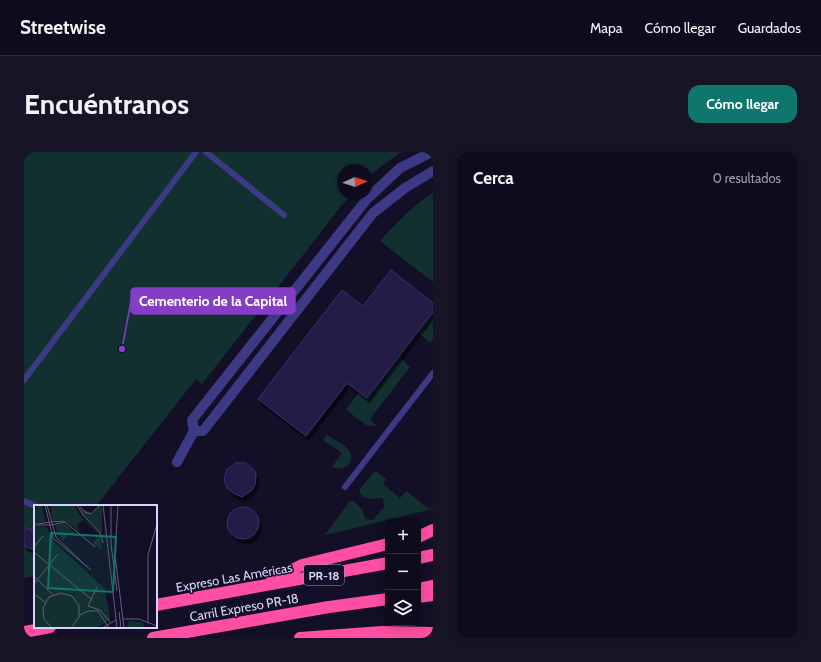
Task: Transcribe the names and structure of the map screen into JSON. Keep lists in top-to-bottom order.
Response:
{
  "streets": {
    "highway": ["PR-18", "Expreso Las Américas", "Carril Expreso PR-18"]
  },
  "places": ["Cementerio de la Capital"],
  "north": "right",
  "page": {
    "header": "Streetwise",
    "nav": ["Mapa", "Cómo llegar", "Guardados"],
    "buttons": "Cómo llegar",
    "title": "Encuéntranos",
    "heading": ["Cerca", "0 resultados"],
    "map_buttons": ["+", "−"]
  }
}
